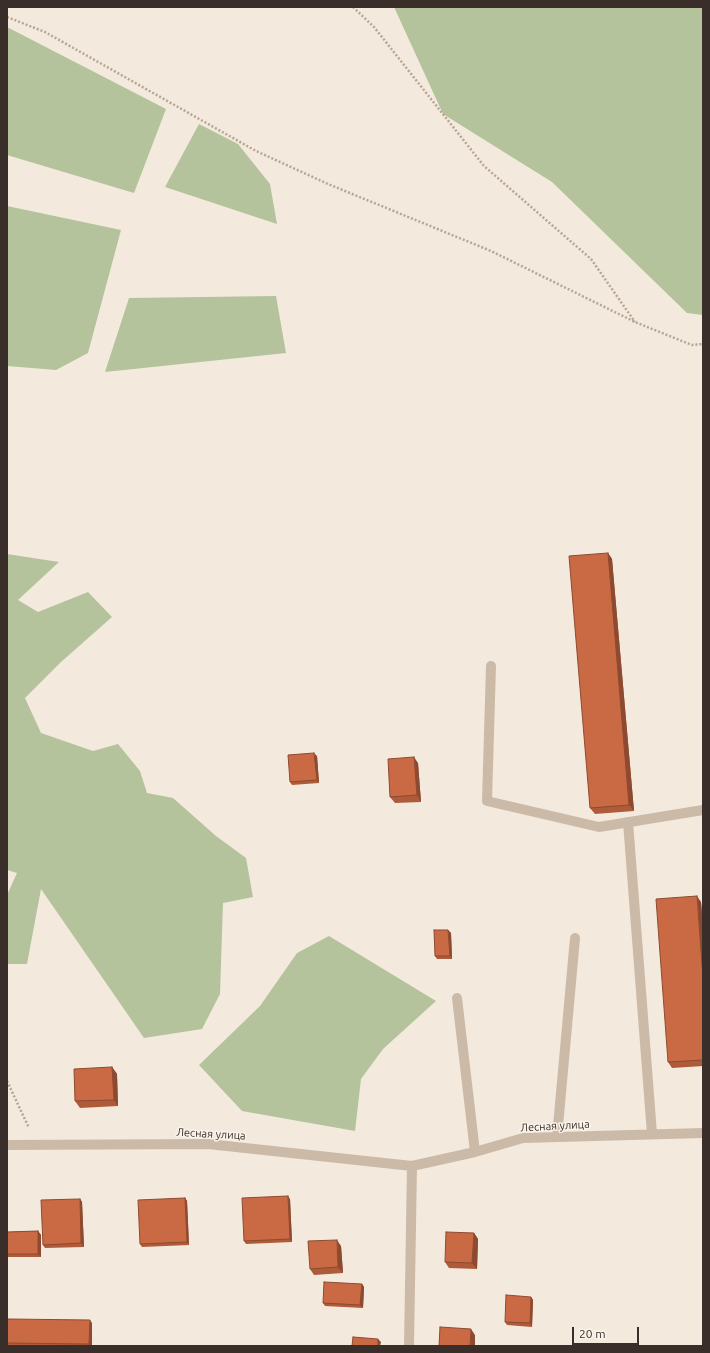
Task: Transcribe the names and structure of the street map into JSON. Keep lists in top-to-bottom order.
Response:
{
  "streets": {
    "street": ["Лесная улица"]
  },
  "scale_bar": "20 m"
}
